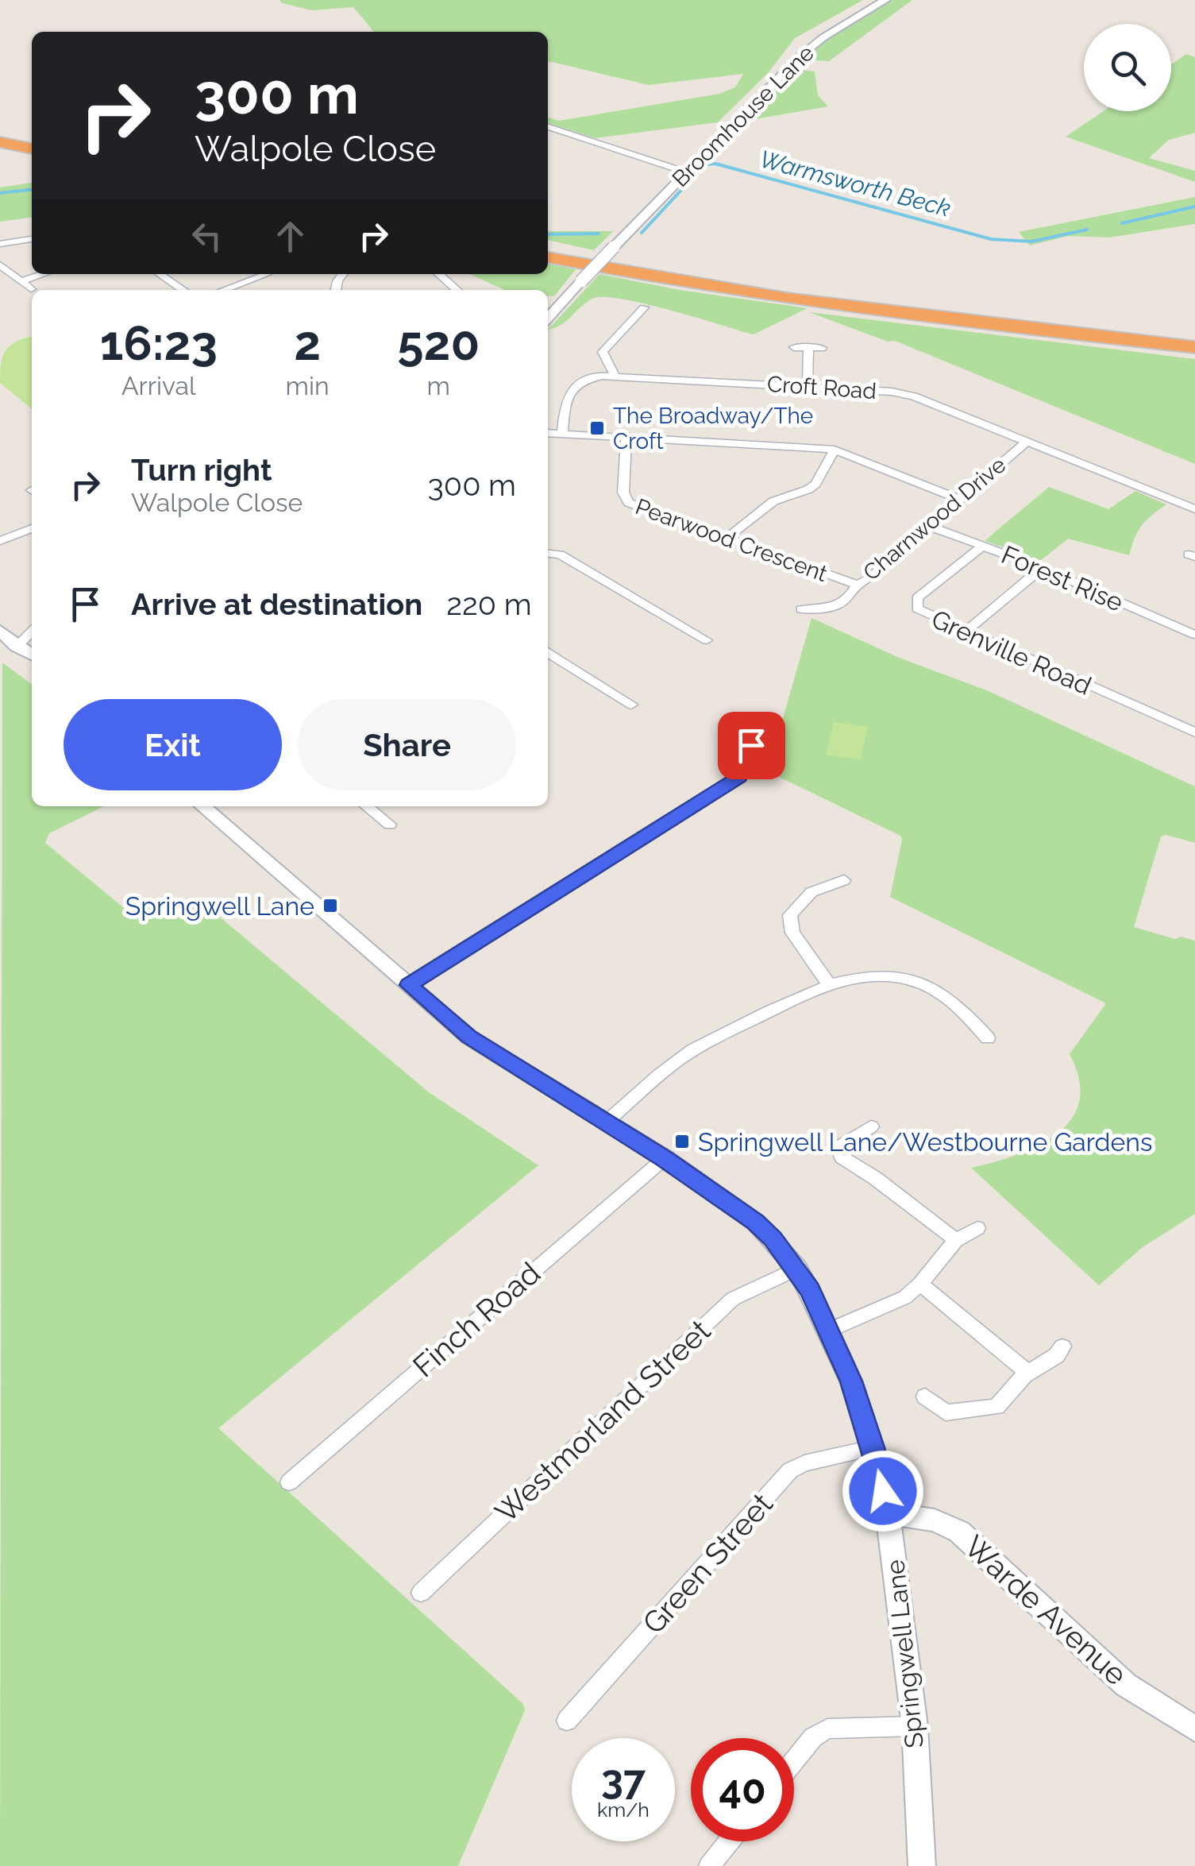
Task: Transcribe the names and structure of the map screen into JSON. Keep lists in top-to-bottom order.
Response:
{
  "streets": {
    "street": [
      "Broomhouse Lane",
      "Croft Road",
      "Charnwood Drive",
      "Pearwood Crescent",
      "Forest Rise",
      "Grenville Road",
      "Finch Road",
      "Westmorland Street",
      "Green Street",
      "Warde Avenue",
      "Springwell Lane"
    ]
  },
  "crossings": [
    ["Croft Road", "Charnwood Drive"],
    ["Charnwood Drive", "Pearwood Crescent"],
    ["Charnwood Drive", "Forest Rise"],
    ["Forest Rise", "Grenville Road"],
    ["Finch Road", "Springwell Lane"],
    ["Westmorland Street", "Springwell Lane"],
    ["Green Street", "Springwell Lane"],
    ["Warde Avenue", "Springwell Lane"]
  ],
  "water": ["Warmsworth Beck"],
  "places": {
    "transit": ["The Broadway/The Croft", "Springwell Lane", "Springwell Lane/Westbourne Gardens"]
  },
  "page": {
    "turn": ["300 m", "Walpole Close"],
    "eta": [
      "16:23",
      "Arrival",
      "2",
      "min",
      "520",
      "m"
    ],
    "list": [
      {
        "name": "Turn right",
        "note": "Walpole Close",
        "value": "300 m"
      },
      {
        "name": "Arrive at destination",
        "value": "220 m"
      }
    ],
    "buttons": ["Exit", "Share"],
    "speed": "37 km/h",
    "limit": "40"
  }
}
